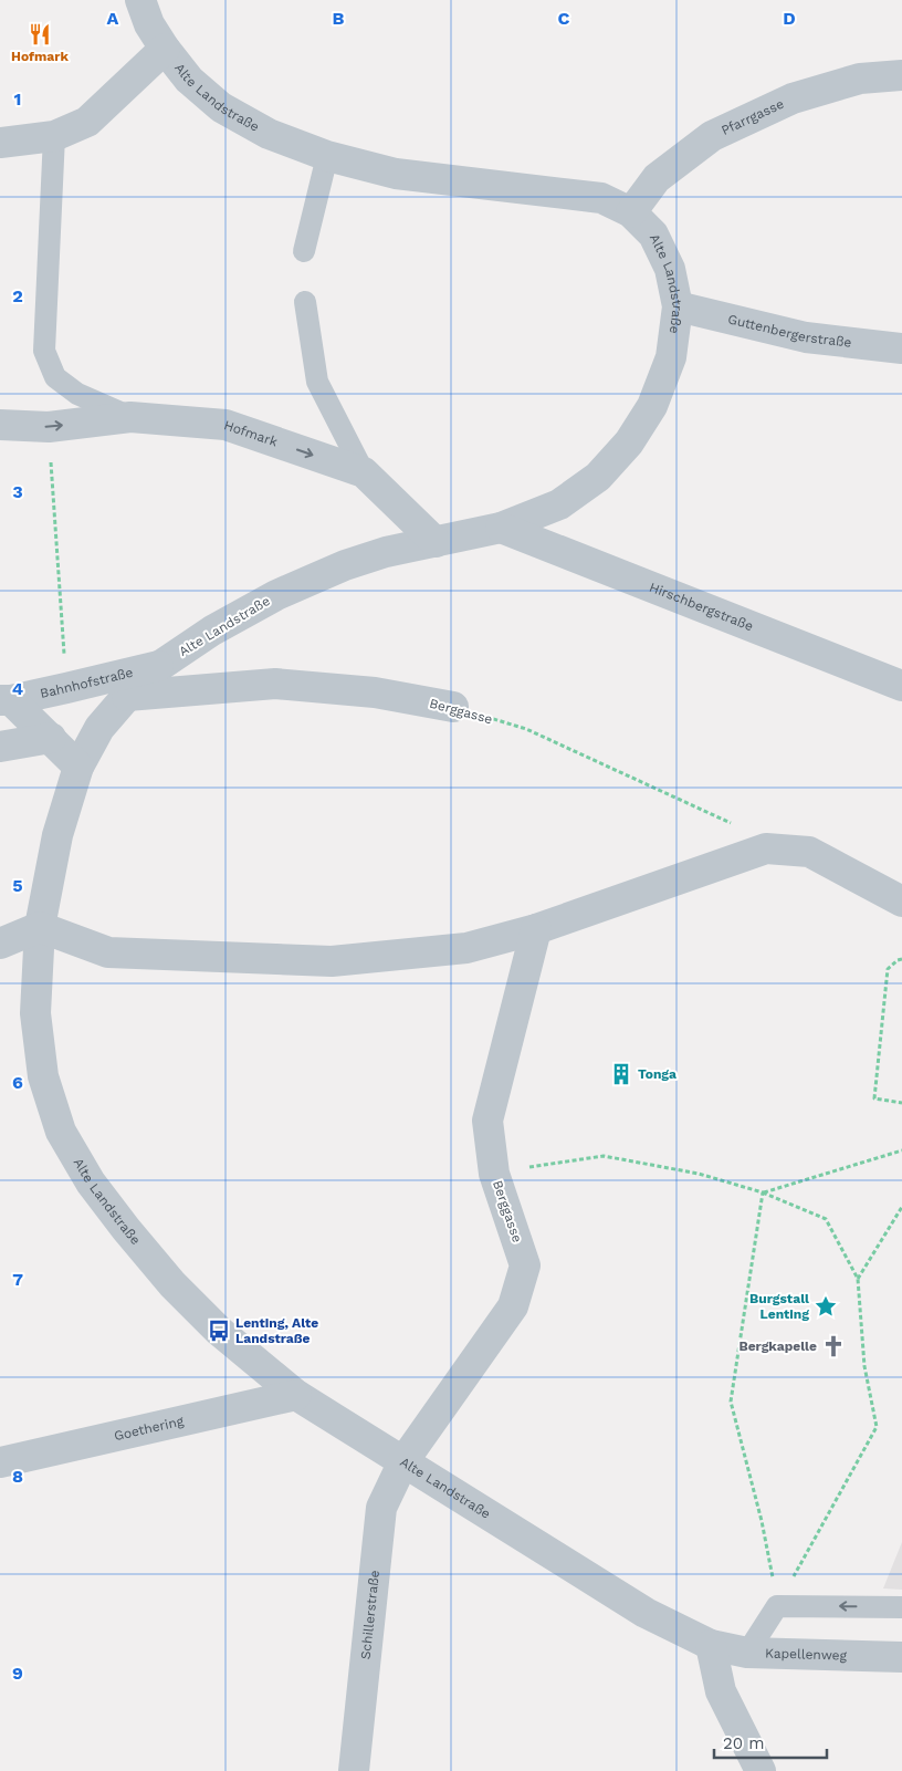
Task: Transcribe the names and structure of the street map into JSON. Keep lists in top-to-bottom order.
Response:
{
  "streets": {
    "street": [
      "Alte Landstraße",
      "Pfarrgasse",
      "Guttenbergerstraße",
      "Hofmark",
      "Hirschbergstraße",
      "Bahnhofstraße",
      "Berggasse",
      "Goethering",
      "Schillerstraße",
      "Kapellenweg"
    ]
  },
  "crossings": [
    ["Alte Landstraße", "Pfarrgasse"],
    ["Alte Landstraße", "Guttenbergerstraße"],
    ["Alte Landstraße", "Hirschbergstraße"],
    ["Alte Landstraße", "Bahnhofstraße"],
    ["Alte Landstraße", "Berggasse"],
    ["Alte Landstraße", "Goethering"],
    ["Alte Landstraße", "Schillerstraße"],
    ["Alte Landstraße", "Kapellenweg"],
    ["Berggasse", "Schillerstraße"]
  ],
  "one_way": ["Hofmark"],
  "places": {
    "restaurant": ["Hofmark"],
    "building": ["Tonga"],
    "place": ["Burgstall Lenting"],
    "bus stop": ["Lenting, Alte Landstraße"],
    "church": ["Bergkapelle"]
  },
  "scale_bar": "20 m",
  "grid": {
    "columns": [
      "A",
      "B",
      "C",
      "D"
    ],
    "rows": [
      "1",
      "2",
      "3",
      "4",
      "5",
      "6",
      "7",
      "8",
      "9"
    ]
  }
}
